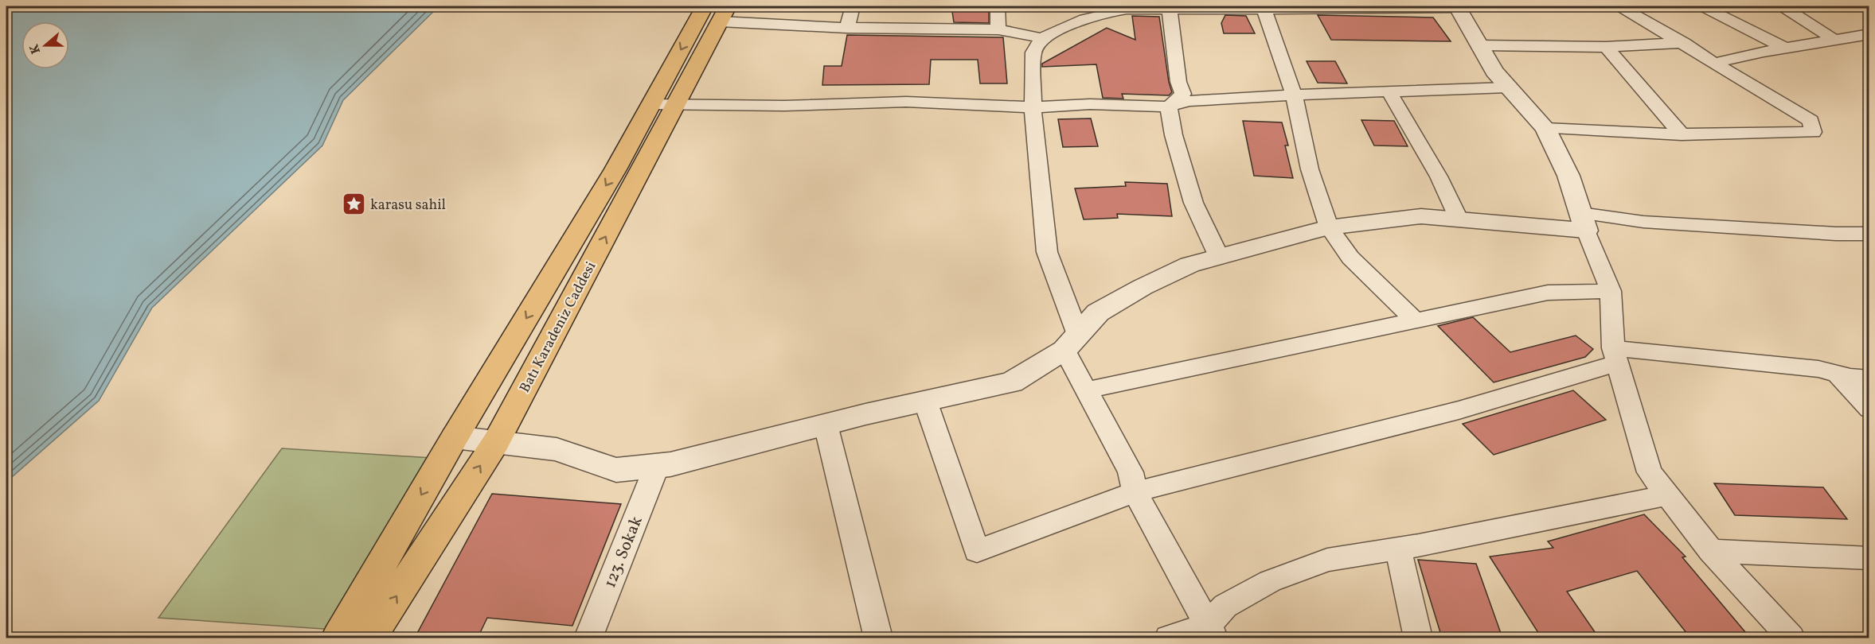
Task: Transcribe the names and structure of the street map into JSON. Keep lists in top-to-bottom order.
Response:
{
  "streets": {
    "main road": ["Batı Karadeniz Caddesi"],
    "street": ["123. Sokak"]
  },
  "places": {
    "place": ["karasu sahil"]
  },
  "north": "left"
}
